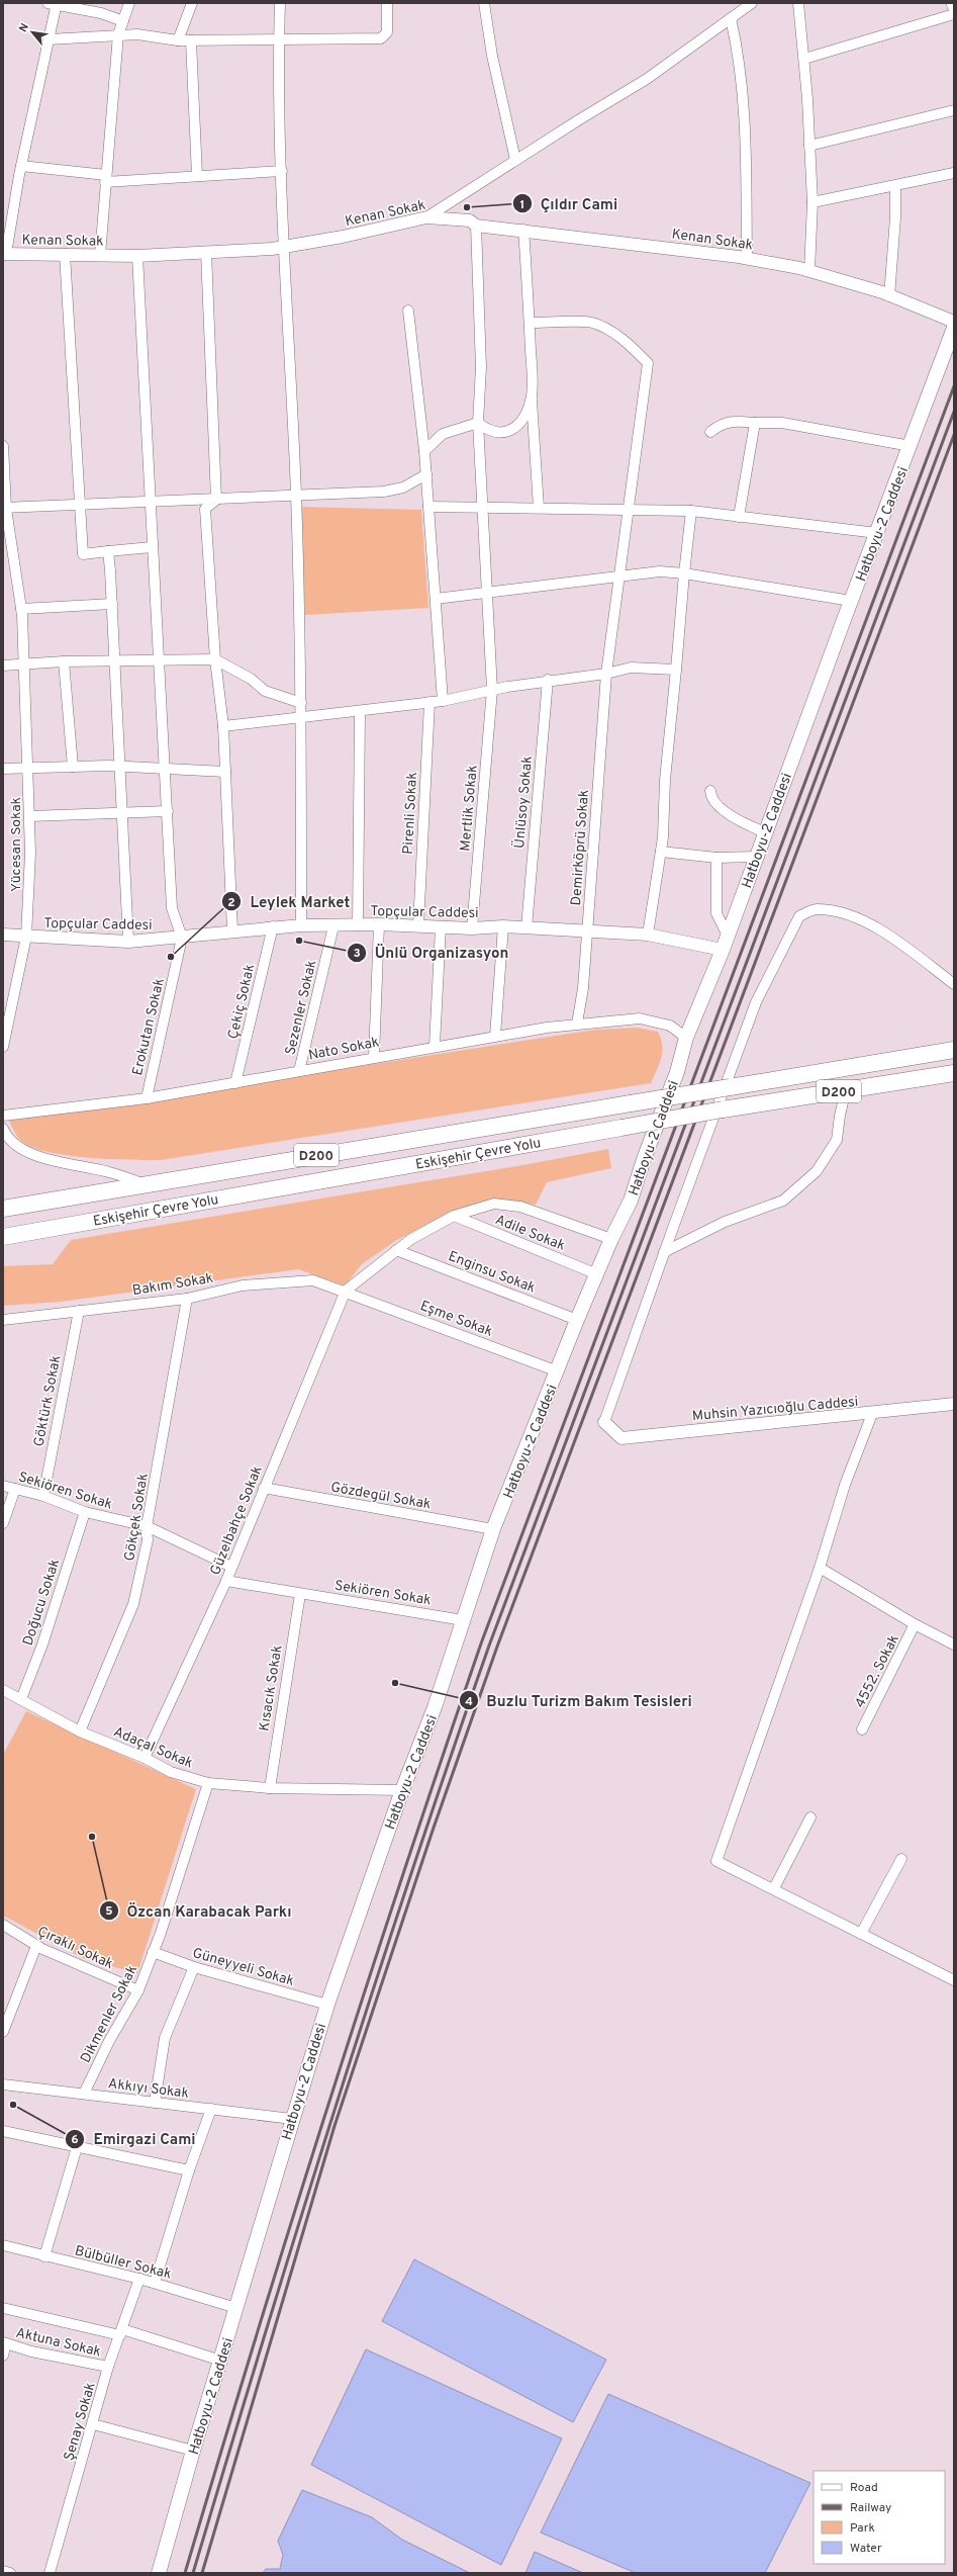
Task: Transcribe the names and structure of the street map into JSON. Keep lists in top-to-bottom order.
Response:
{
  "streets": {
    "highway": ["D200", "Eskişehir Çevre Yolu"],
    "main road": ["Hatboyu-2 Caddesi"],
    "street": [
      "Kenan Sokak",
      "Ünlüsoy Sokak",
      "Mertlik Sokak",
      "Pirenli Sokak",
      "Yücesan Sokak",
      "Demirköprü Sokak",
      "Topçular Caddesi",
      "Çekiç Sokak",
      "Sezenler Sokak",
      "Erokutan Sokak",
      "Nato Sokak",
      "Adile Sokak",
      "Enginsu Sokak",
      "Bakım Sokak",
      "Eşme Sokak",
      "Göktürk Sokak",
      "Muhsin Yazıcıoğlu Caddesi",
      "Sekiören Sokak",
      "Gözdegül Sokak",
      "Gökçek Sokak",
      "Güzelbahçe Sokak",
      "Doğucu Sokak",
      "4552. Sokak",
      "Kısacık Sokak",
      "Adaçal Sokak",
      "Çıraklı Sokak",
      "Güneyyeli Sokak",
      "Dikmenler Sokak",
      "Akkıyı Sokak",
      "Bülbüller Sokak",
      "Aktuna Sokak",
      "Şenay Sokak"
    ]
  },
  "crossings": [
    ["Kenan Sokak", "Mertlik Sokak"],
    ["Hatboyu-2 Caddesi", "Topçular Caddesi"],
    ["Hatboyu-2 Caddesi", "Nato Sokak"],
    ["Hatboyu-2 Caddesi", "Adile Sokak"],
    ["Hatboyu-2 Caddesi", "Enginsu Sokak"],
    ["Hatboyu-2 Caddesi", "Eşme Sokak"],
    ["Hatboyu-2 Caddesi", "Sekiören Sokak"],
    ["Hatboyu-2 Caddesi", "Gözdegül Sokak"],
    ["Hatboyu-2 Caddesi", "Adaçal Sokak"],
    ["Hatboyu-2 Caddesi", "Güneyyeli Sokak"],
    ["Hatboyu-2 Caddesi", "Akkıyı Sokak"],
    ["Hatboyu-2 Caddesi", "Bülbüller Sokak"],
    ["Ünlüsoy Sokak", "Topçular Caddesi"],
    ["Mertlik Sokak", "Topçular Caddesi"],
    ["Pirenli Sokak", "Topçular Caddesi"],
    ["Yücesan Sokak", "Topçular Caddesi"],
    ["Demirköprü Sokak", "Topçular Caddesi"],
    ["Demirköprü Sokak", "Nato Sokak"],
    ["Topçular Caddesi", "Çekiç Sokak"],
    ["Topçular Caddesi", "Sezenler Sokak"],
    ["Topçular Caddesi", "Erokutan Sokak"],
    ["Çekiç Sokak", "Nato Sokak"],
    ["Sezenler Sokak", "Nato Sokak"],
    ["Erokutan Sokak", "Nato Sokak"],
    ["Bakım Sokak", "Eşme Sokak"],
    ["Bakım Sokak", "Göktürk Sokak"],
    ["Bakım Sokak", "Gökçek Sokak"],
    ["Bakım Sokak", "Güzelbahçe Sokak"],
    ["Eşme Sokak", "Güzelbahçe Sokak"],
    ["Göktürk Sokak", "Sekiören Sokak"],
    ["Sekiören Sokak", "Gökçek Sokak"],
    ["Sekiören Sokak", "Güzelbahçe Sokak"],
    ["Sekiören Sokak", "Doğucu Sokak"],
    ["Sekiören Sokak", "Kısacık Sokak"],
    ["Gözdegül Sokak", "Güzelbahçe Sokak"],
    ["Gökçek Sokak", "Adaçal Sokak"],
    ["Güzelbahçe Sokak", "Adaçal Sokak"],
    ["Doğucu Sokak", "Adaçal Sokak"],
    ["Kısacık Sokak", "Adaçal Sokak"],
    ["Adaçal Sokak", "Dikmenler Sokak"],
    ["Çıraklı Sokak", "Dikmenler Sokak"],
    ["Güneyyeli Sokak", "Dikmenler Sokak"],
    ["Dikmenler Sokak", "Akkıyı Sokak"],
    ["Bülbüller Sokak", "Şenay Sokak"],
    ["Aktuna Sokak", "Şenay Sokak"]
  ],
  "places": [
    "Çıldır Cami",
    "Ünlü Organizasyon",
    "Leylek Market",
    "Buzlu Turizm Bakım Tesisleri",
    "Özcan Karabacak Parkı",
    "Emirgazi Cami"
  ],
  "legend": [
    "Road",
    "Railway",
    "Park",
    "Water"
  ],
  "north": "top left"
}
